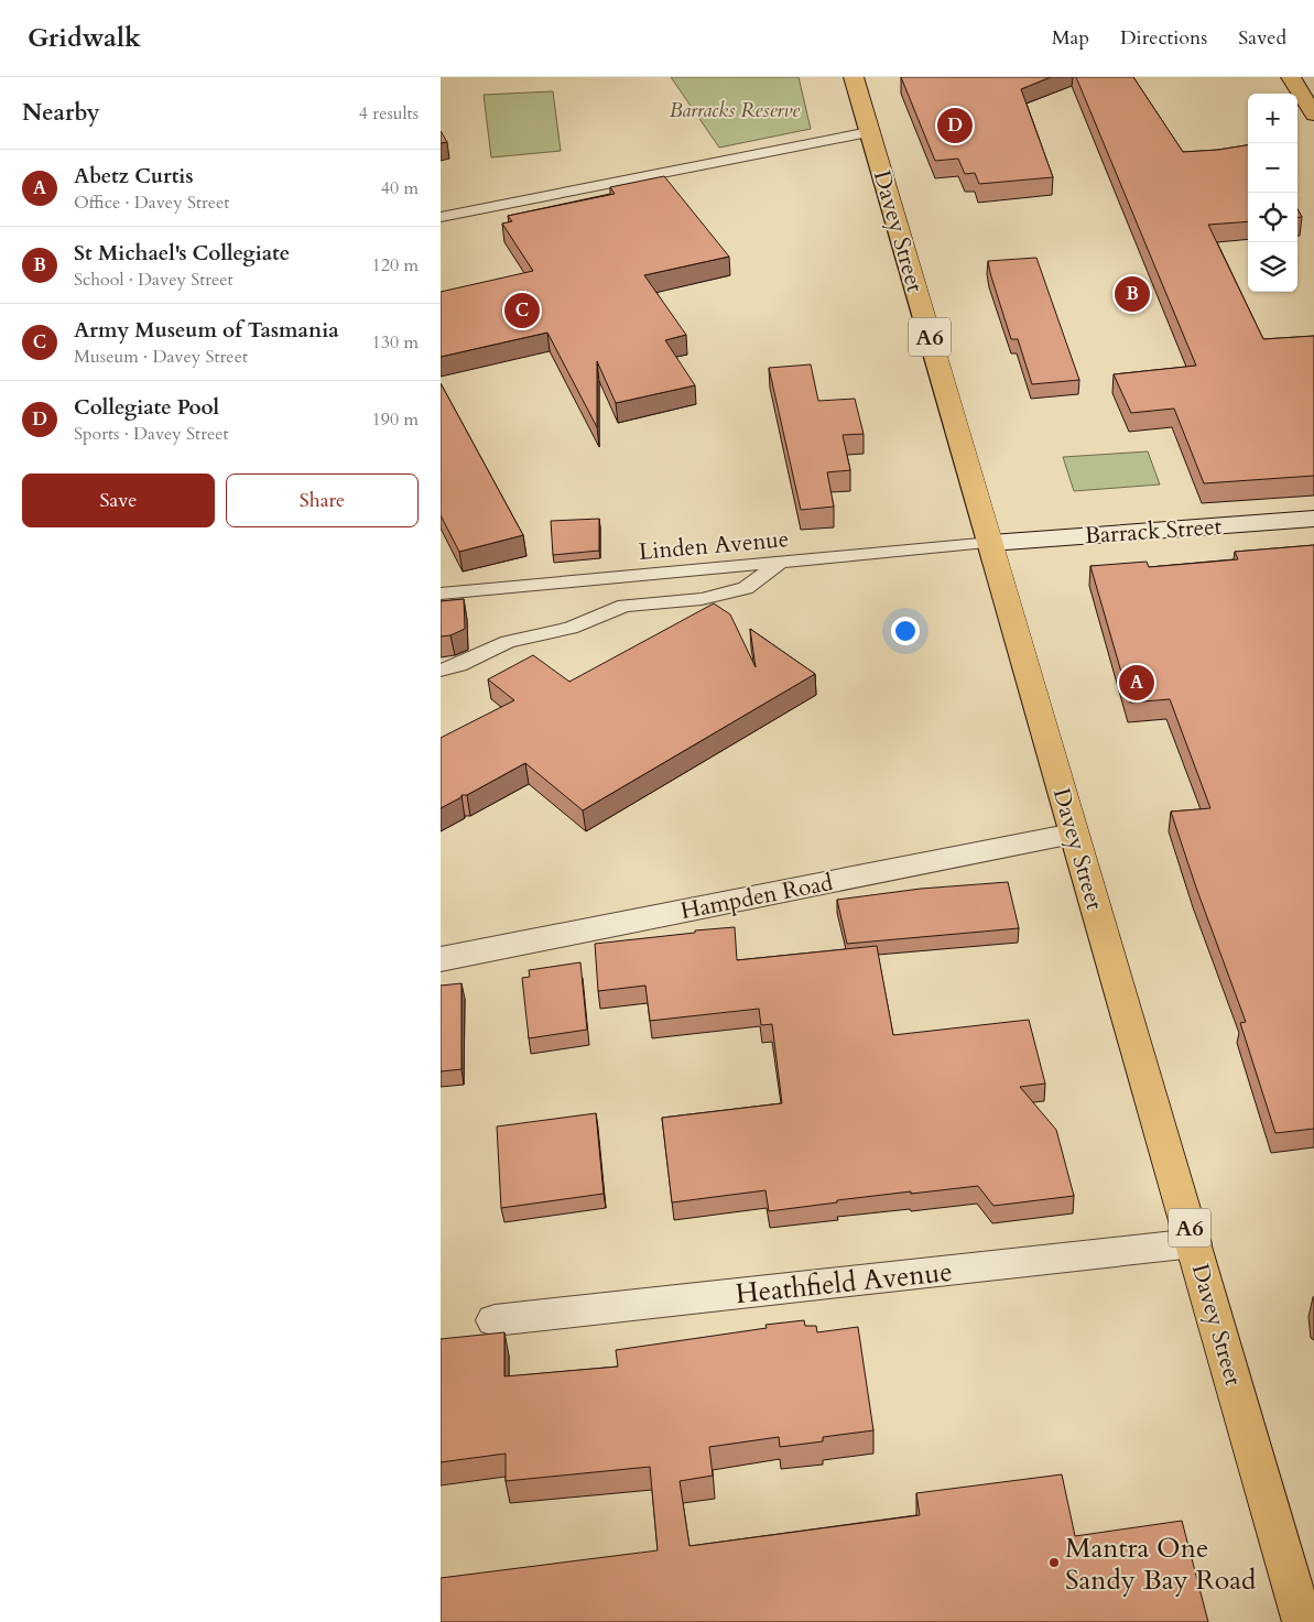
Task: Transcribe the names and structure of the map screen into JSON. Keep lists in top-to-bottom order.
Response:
{
  "streets": {
    "highway": ["Davey Street", "A6"],
    "street": ["Barrack Street", "Hampden Road", "Heathfield Avenue"],
    "lane": ["Linden Avenue"]
  },
  "crossings": [
    ["Davey Street", "Barrack Street"],
    ["Davey Street", "Linden Avenue"],
    ["Davey Street", "Hampden Road"],
    ["Davey Street", "Heathfield Avenue"],
    ["Barrack Street", "Linden Avenue"]
  ],
  "parks": ["Barracks Reserve"],
  "places": ["Mantra One Sandy Bay Road"],
  "page": {
    "header": "Gridwalk",
    "nav": ["Map", "Directions", "Saved"],
    "heading": ["Nearby", "4 results"],
    "map_buttons": ["+", "−"],
    "pins": [
      "D",
      "B",
      "C",
      "A"
    ],
    "list": [
      {
        "mark": "A",
        "name": "Abetz Curtis",
        "note": "Office · Davey Street",
        "value": "40 m"
      },
      {
        "mark": "B",
        "name": "St Michael's Collegiate",
        "note": "School · Davey Street",
        "value": "120 m"
      },
      {
        "mark": "C",
        "name": "Army Museum of Tasmania",
        "note": "Museum · Davey Street",
        "value": "130 m"
      },
      {
        "mark": "D",
        "name": "Collegiate Pool",
        "note": "Sports · Davey Street",
        "value": "190 m"
      }
    ],
    "buttons": ["Save", "Share"]
  }
}
